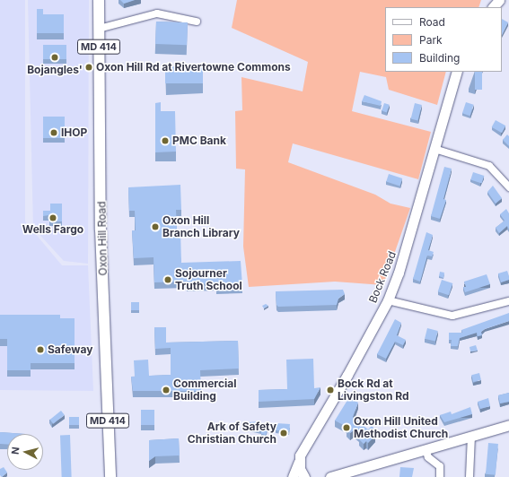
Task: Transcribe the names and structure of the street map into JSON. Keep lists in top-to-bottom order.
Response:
{
  "streets": {
    "main road": ["MD 414", "Oxon Hill Road", "Bock Road"]
  },
  "places": [
    "Bojangles'",
    "Oxon Hill Rd at Rivertowne Commons",
    "IHOP",
    "PMC Bank",
    "Wells Fargo",
    "Oxon Hill Branch Library",
    "Sojourner Truth School",
    "Safeway",
    "Commercial Building",
    "Bock Rd at Livingston Rd",
    "Oxon Hill United Methodist Church",
    "Ark of Safety Christian Church"
  ],
  "legend": ["Road", "Park", "Building"],
  "north": "left"
}
